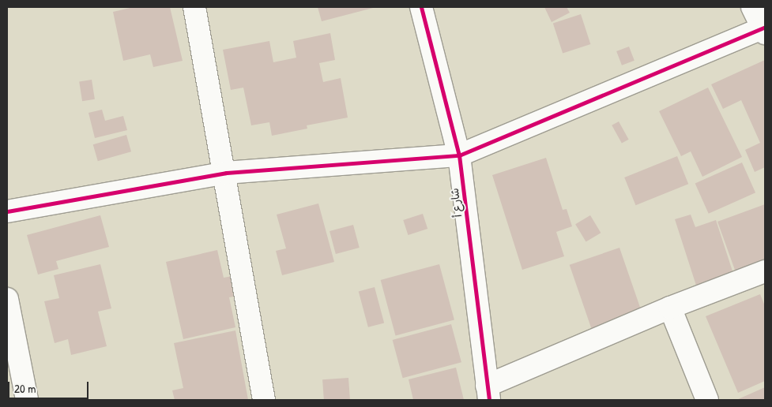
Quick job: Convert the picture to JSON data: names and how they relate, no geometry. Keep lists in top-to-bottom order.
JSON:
{
  "streets": {
    "street": ["شارع أ"]
  },
  "scale_bar": "20 m"
}
